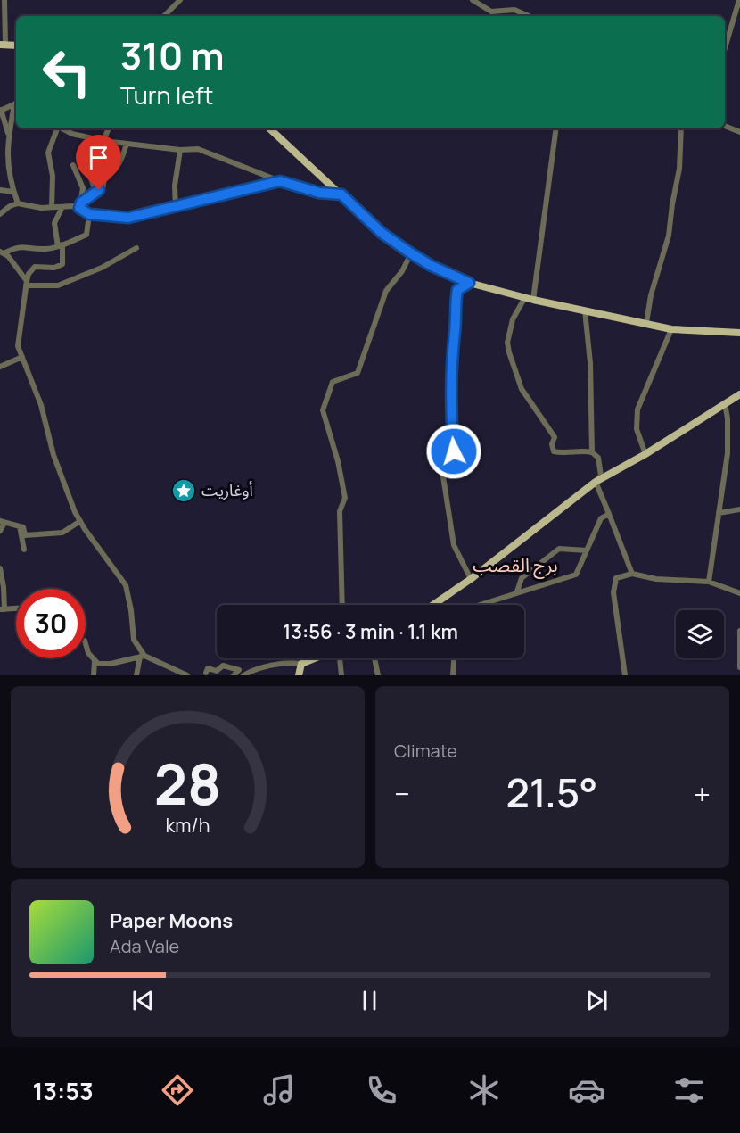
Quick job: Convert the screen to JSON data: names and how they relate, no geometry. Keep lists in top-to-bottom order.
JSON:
{
  "districts": ["برج القصب"],
  "places": {
    "place": ["أوغاريت"]
  },
  "page": {
    "turn": ["310 m", "Turn left"],
    "limit": "30",
    "trip": "13:56 · 3 min · 1.1 km",
    "tile": "Climate",
    "heat": ["−", "21.5°", "+"],
    "song": ["Paper Moons", "Ada Vale"],
    "tabs": "13:53",
    "gauge": ["28", "km/h"]
  }
}
